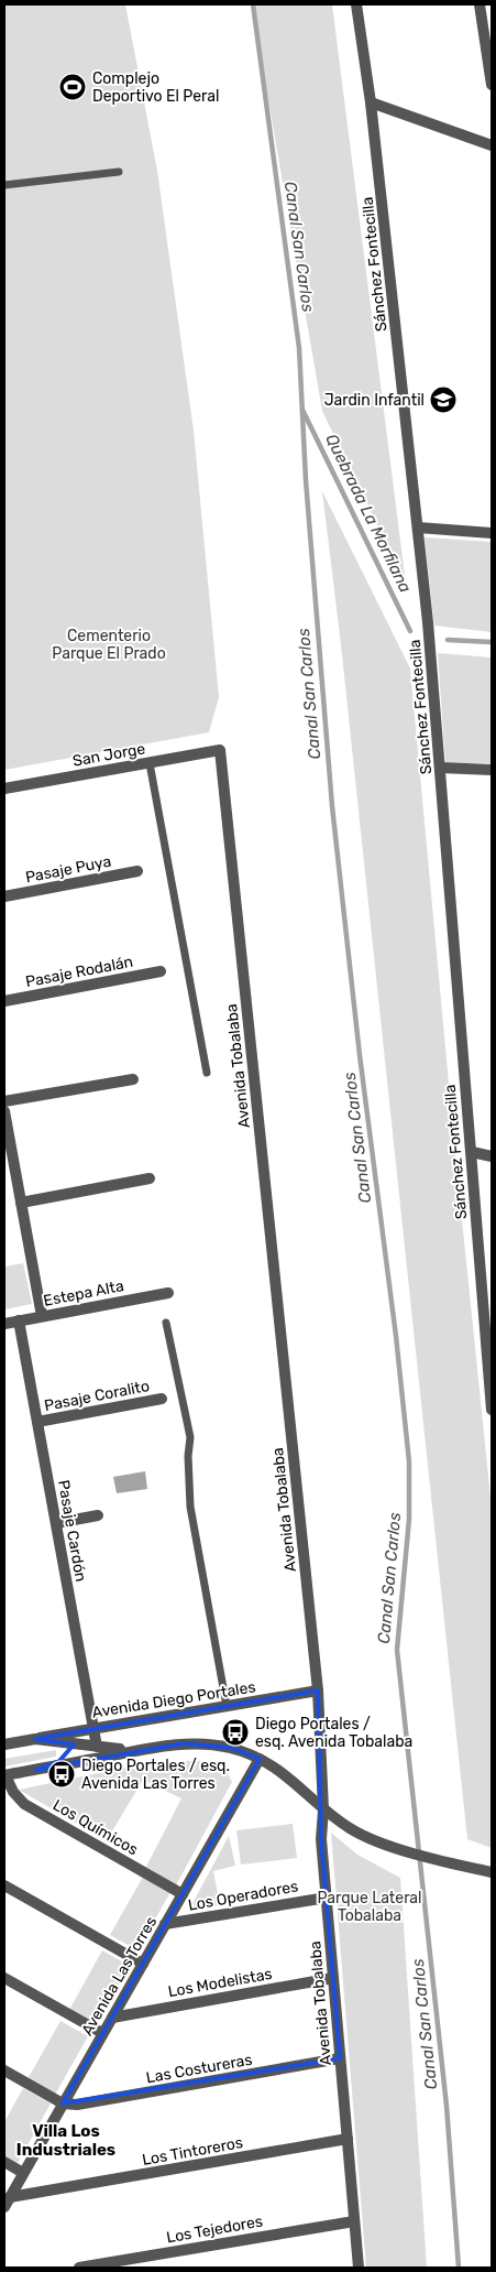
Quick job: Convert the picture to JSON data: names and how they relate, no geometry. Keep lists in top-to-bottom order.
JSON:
{
  "streets": {
    "street": [
      "Sánchez Fontecilla",
      "San Jorge",
      "Pasaje Puya",
      "Pasaje Rodalán",
      "Avenida Tobalaba",
      "Estepa Alta",
      "Pasaje Coralito",
      "Pasaje Cardón",
      "Avenida Diego Portales",
      "Los Químicos",
      "Los Operadores",
      "Avenida Las Torres",
      "Los Modelistas",
      "Las Costureras",
      "Los Tintoreros",
      "Los Tejedores"
    ]
  },
  "crossings": [
    ["San Jorge", "Avenida Tobalaba"],
    ["Avenida Tobalaba", "Avenida Diego Portales"],
    ["Avenida Tobalaba", "Los Operadores"],
    ["Avenida Tobalaba", "Los Modelistas"],
    ["Avenida Tobalaba", "Las Costureras"],
    ["Avenida Tobalaba", "Los Tintoreros"],
    ["Avenida Tobalaba", "Los Tejedores"],
    ["Estepa Alta", "Pasaje Cardón"],
    ["Pasaje Coralito", "Pasaje Cardón"],
    ["Pasaje Cardón", "Avenida Diego Portales"],
    ["Avenida Diego Portales", "Los Químicos"],
    ["Avenida Diego Portales", "Avenida Las Torres"],
    ["Los Químicos", "Avenida Las Torres"],
    ["Los Operadores", "Avenida Las Torres"],
    ["Avenida Las Torres", "Los Modelistas"],
    ["Avenida Las Torres", "Las Costureras"],
    ["Avenida Las Torres", "Los Tintoreros"]
  ],
  "districts": ["Villa Los Industriales"],
  "water": ["Canal San Carlos", "Quebrada La Morfilana"],
  "parks": ["Cementerio Parque El Prado", "Parque Lateral Tobalaba"],
  "places": {
    "sports": ["Complejo Deportivo El Peral"],
    "school or university": ["Jardin Infantil"],
    "bus stop": ["Diego Portales / esq. Avenida Tobalaba", "Diego Portales / esq. Avenida Las Torres"]
  }
}
